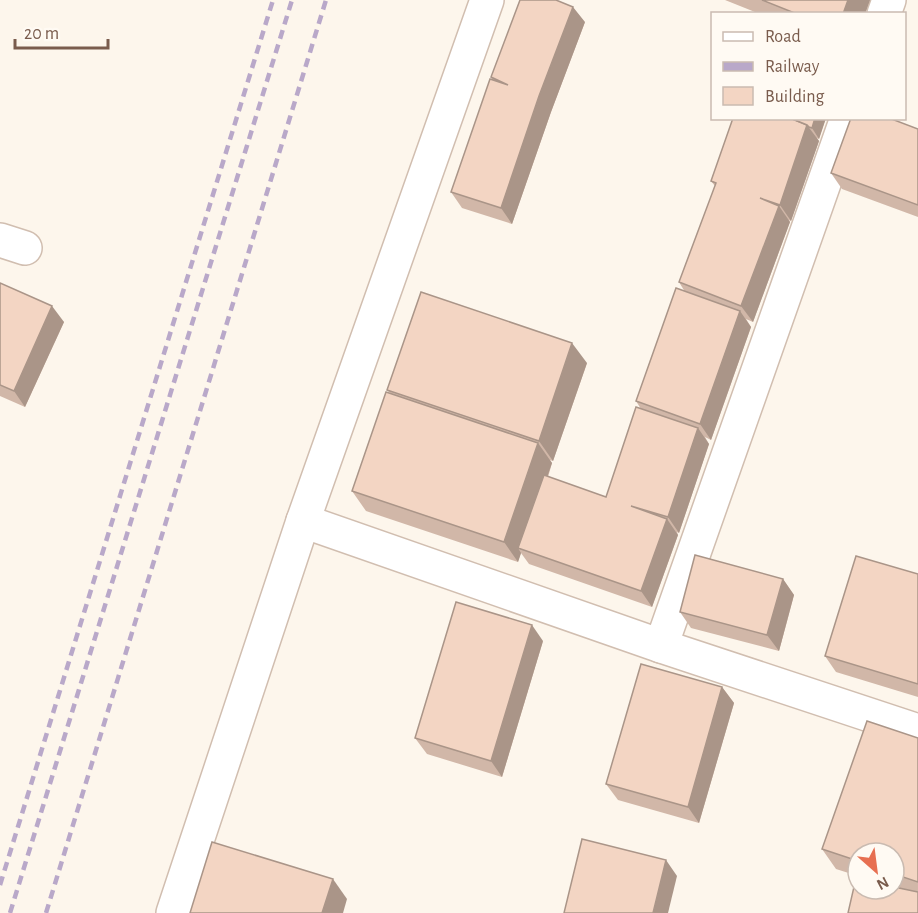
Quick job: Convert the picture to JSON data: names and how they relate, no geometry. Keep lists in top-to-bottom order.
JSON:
{
  "legend": ["Road", "Railway", "Building"],
  "scale_bar": "20 m",
  "north": "bottom right"
}
